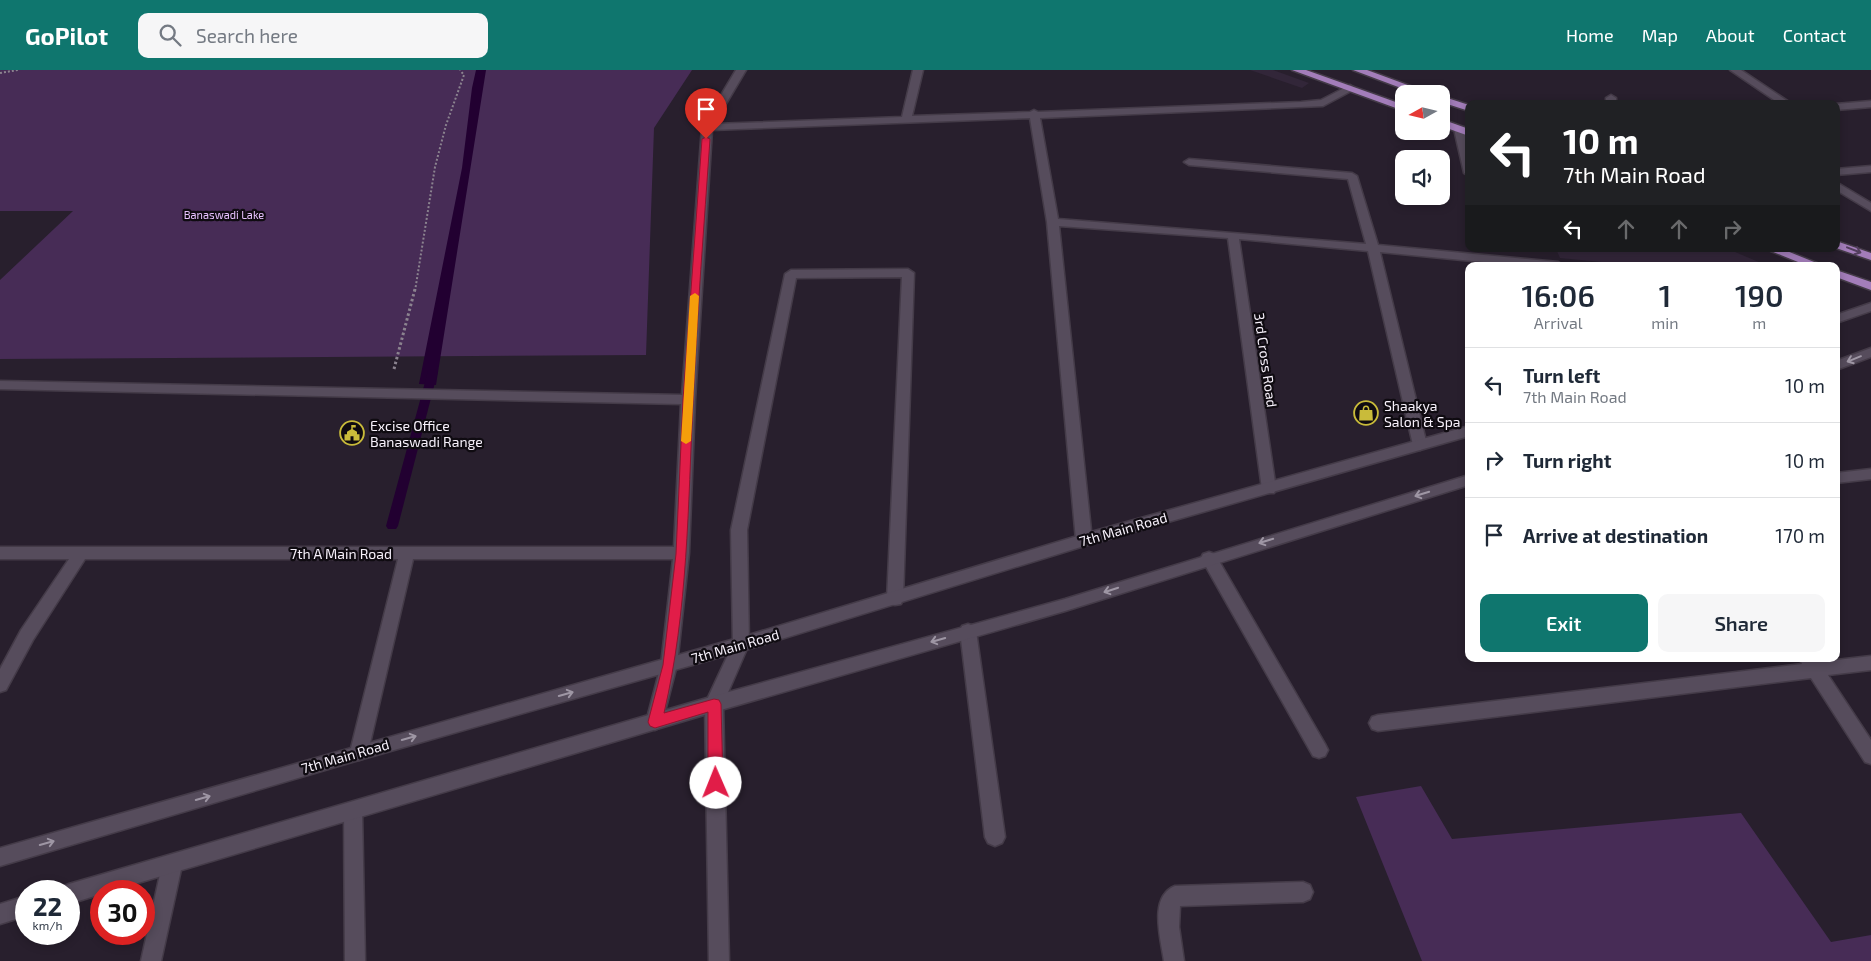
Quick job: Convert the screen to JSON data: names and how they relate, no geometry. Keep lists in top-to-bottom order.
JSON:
{
  "streets": {
    "street": ["3rd Cross Road", "7th Main Road", "7th A Main Road"]
  },
  "crossings": [
    ["3rd Cross Road", "7th Main Road"]
  ],
  "parks": ["Banaswadi Lake"],
  "places": {
    "shop": ["Shaakya Salon & Spa"],
    "public building": ["Excise Office Banaswadi Range"]
  },
  "north": "left",
  "page": {
    "header": "GoPilot",
    "search": "Search here",
    "nav": [
      "Home",
      "Map",
      "About",
      "Contact"
    ],
    "turn": ["10 m", "7th Main Road"],
    "eta": [
      "16:06",
      "Arrival",
      "1",
      "min",
      "190",
      "m"
    ],
    "list": [
      {
        "name": "Turn left",
        "note": "7th Main Road",
        "value": "10 m"
      },
      {
        "name": "Turn right",
        "value": "10 m"
      },
      {
        "name": "Arrive at destination",
        "value": "170 m"
      }
    ],
    "buttons": ["Exit", "Share"],
    "speed": "22 km/h",
    "limit": "30"
  }
}
